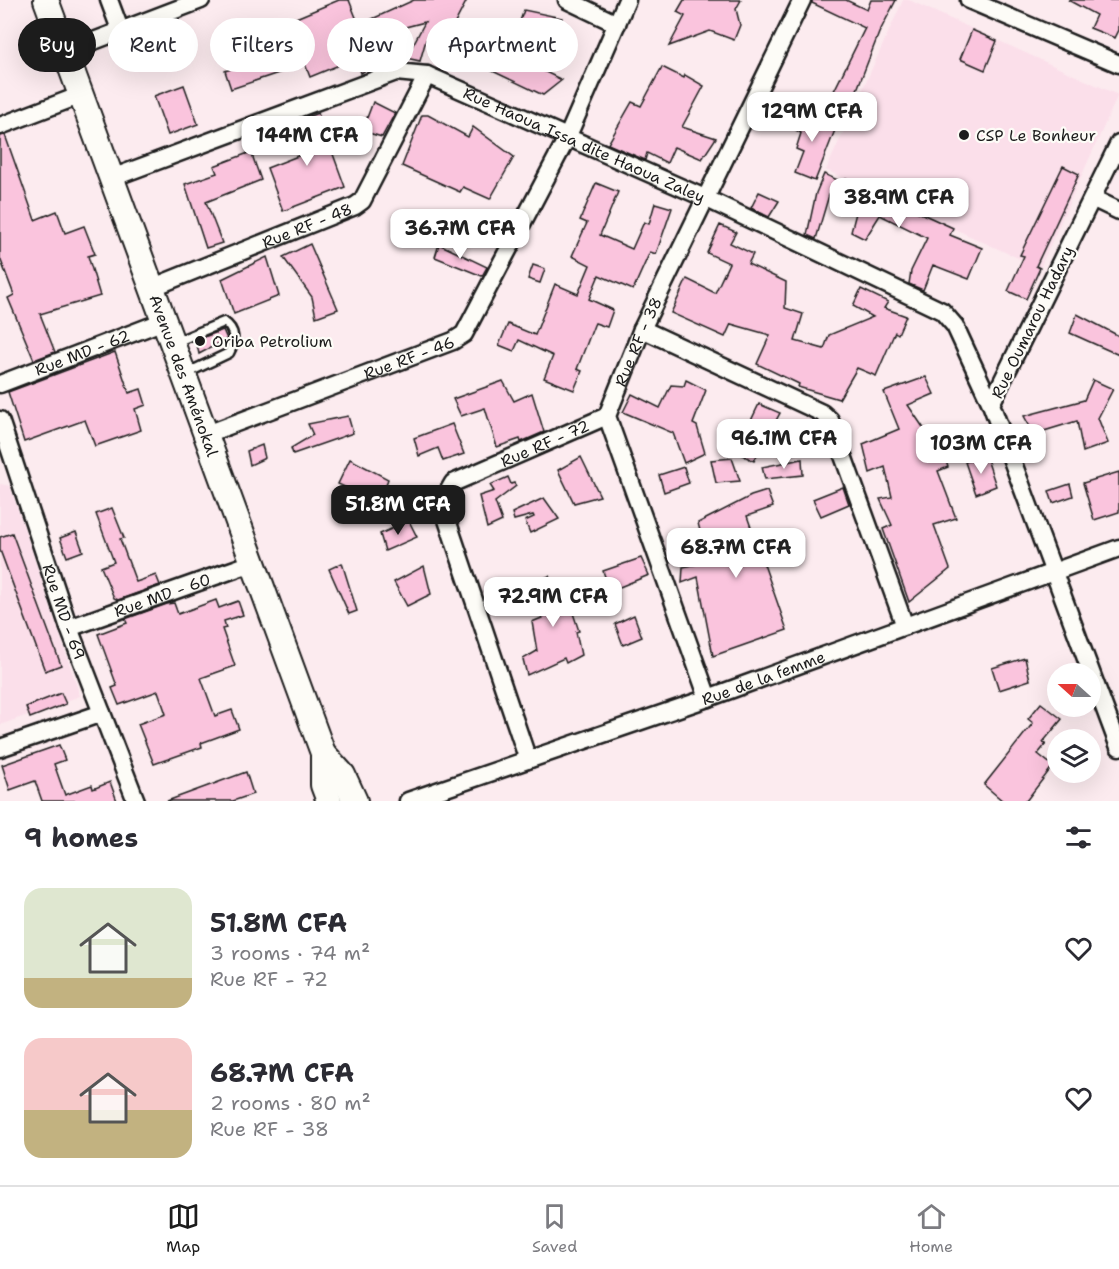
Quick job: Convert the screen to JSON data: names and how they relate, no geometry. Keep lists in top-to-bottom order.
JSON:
{
  "streets": {
    "main road": ["Avenue des Aménokal"],
    "street": [
      "Rue Haoua Issa dite Haoua Zaley",
      "Rue RF - 48",
      "Rue Oumarou Hadary",
      "Rue RF - 38",
      "Rue MD - 62",
      "Rue RF - 46",
      "Rue RF - 72",
      "Rue MD - 60",
      "Rue MD - 69",
      "Rue de la femme"
    ]
  },
  "crossings": [
    ["Rue Haoua Issa dite Haoua Zaley", "Rue RF - 48"],
    ["Rue Haoua Issa dite Haoua Zaley", "Rue Oumarou Hadary"],
    ["Rue Haoua Issa dite Haoua Zaley", "Rue RF - 38"],
    ["Rue Haoua Issa dite Haoua Zaley", "Rue RF - 46"],
    ["Rue RF - 48", "Avenue des Aménokal"],
    ["Rue Oumarou Hadary", "Rue de la femme"],
    ["Rue RF - 38", "Rue RF - 72"],
    ["Rue MD - 62", "Avenue des Aménokal"],
    ["Rue RF - 46", "Avenue des Aménokal"],
    ["Avenue des Aménokal", "Rue MD - 60"],
    ["Rue RF - 72", "Rue de la femme"],
    ["Rue MD - 60", "Rue MD - 69"]
  ],
  "places": ["CSP Le Bonheur", "Oriba Petrolium"],
  "north": "left",
  "page": {
    "chip": [
      "Buy",
      "Rent",
      "Filters",
      "New",
      "Apartment"
    ],
    "price": [
      "129M CFA",
      "144M CFA",
      "38.9M CFA",
      "36.7M CFA",
      "96.1M CFA",
      "103M CFA",
      "51.8M CFA",
      "68.7M CFA",
      "72.9M CFA"
    ],
    "heading": "9 homes",
    "list": [
      {
        "name": "51.8M CFA",
        "note": "3 rooms · 74 m² · Rue RF - 72"
      },
      {
        "name": "68.7M CFA",
        "note": "2 rooms · 80 m² · Rue RF - 38"
      }
    ],
    "tabs": ["Map", "Saved", "Home"]
  }
}
